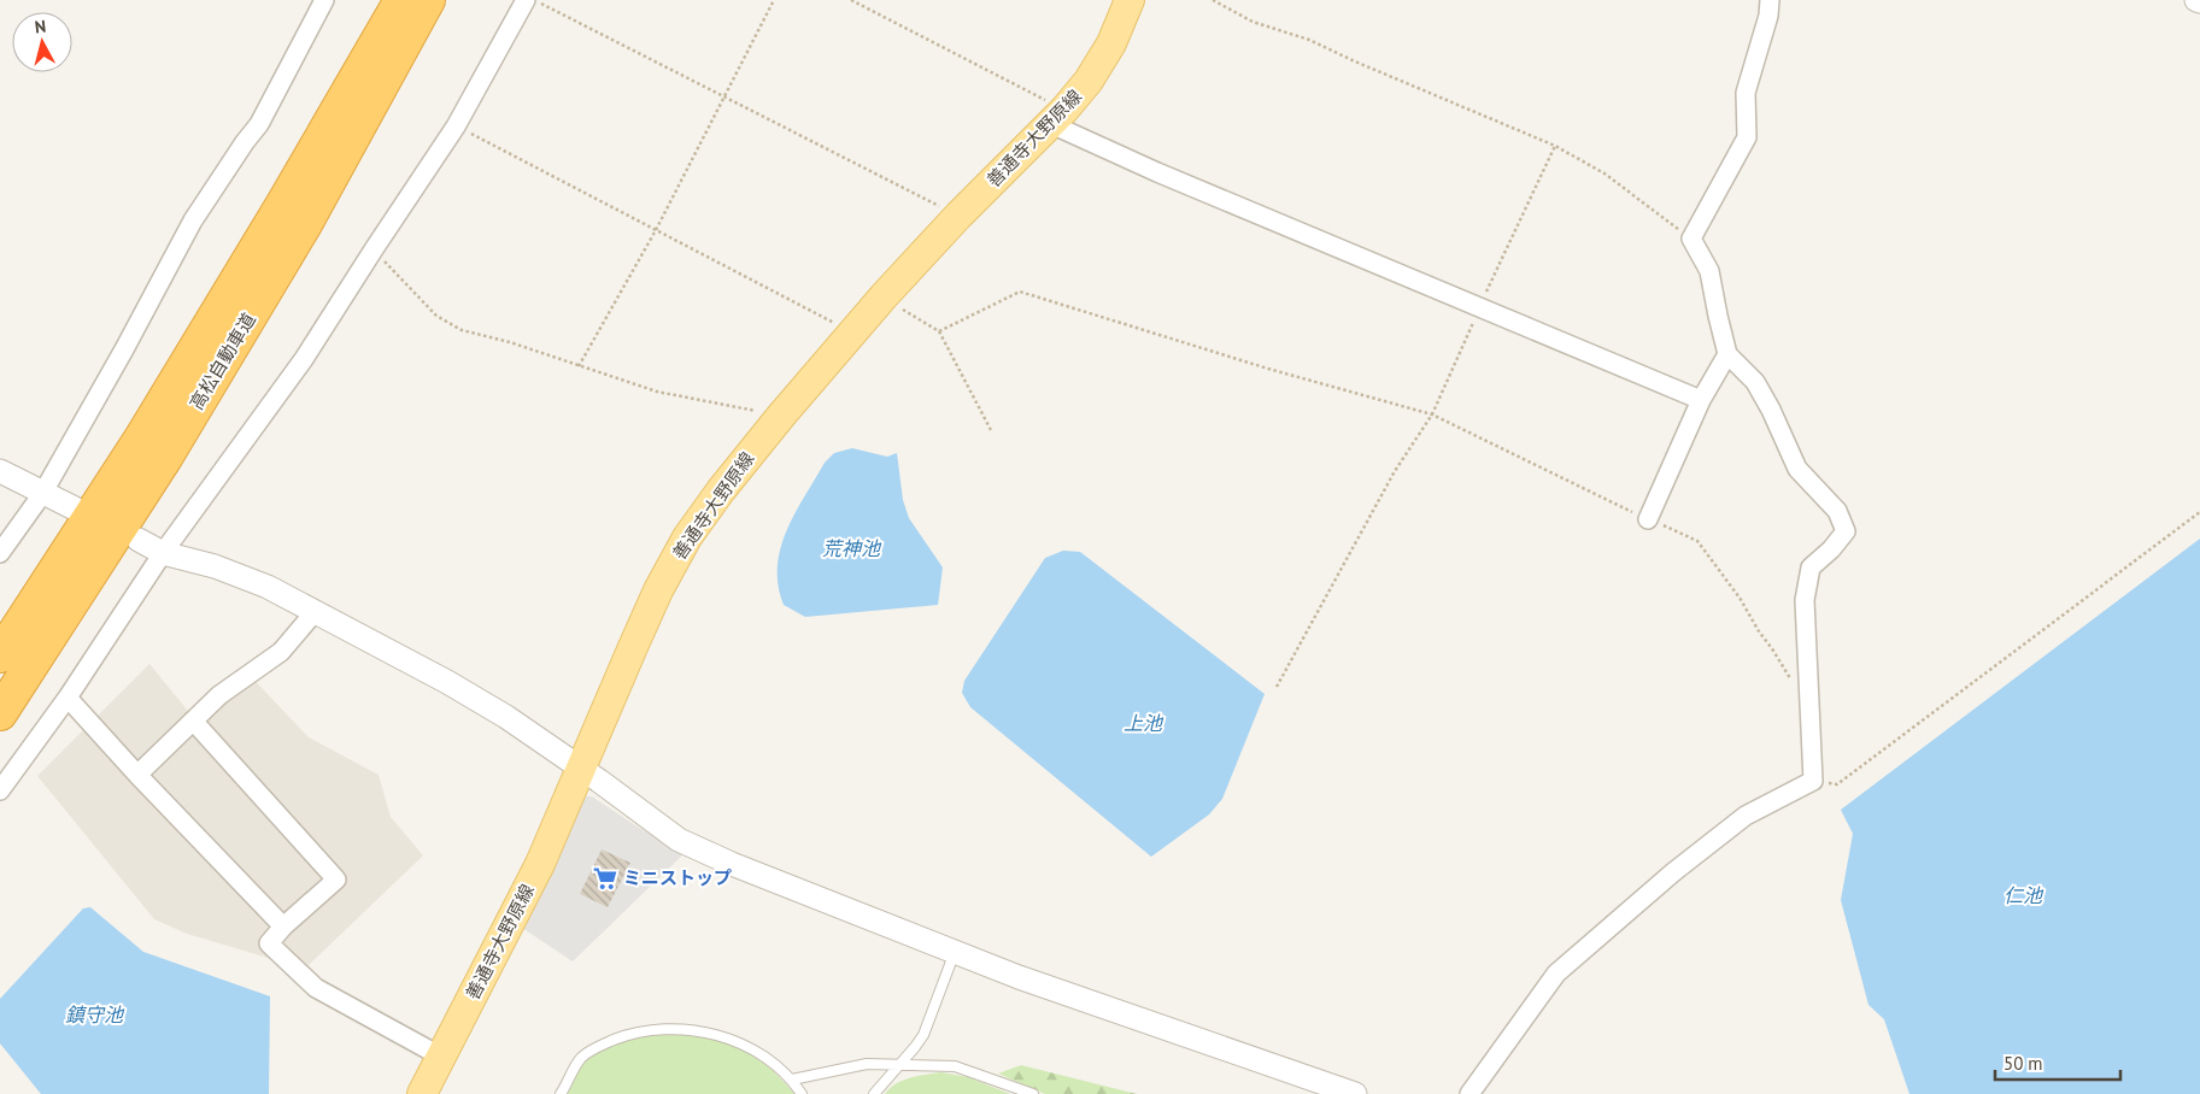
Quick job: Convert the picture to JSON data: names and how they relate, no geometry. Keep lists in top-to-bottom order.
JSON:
{
  "streets": {
    "highway": ["高松自動車道"],
    "main road": ["善通寺大野原線"]
  },
  "water": [
    "荒神池",
    "上池",
    "仁池",
    "鎮守池"
  ],
  "places": {
    "supermarket": ["ミニストップ"]
  },
  "scale_bar": "50 m",
  "north": "top"
}
